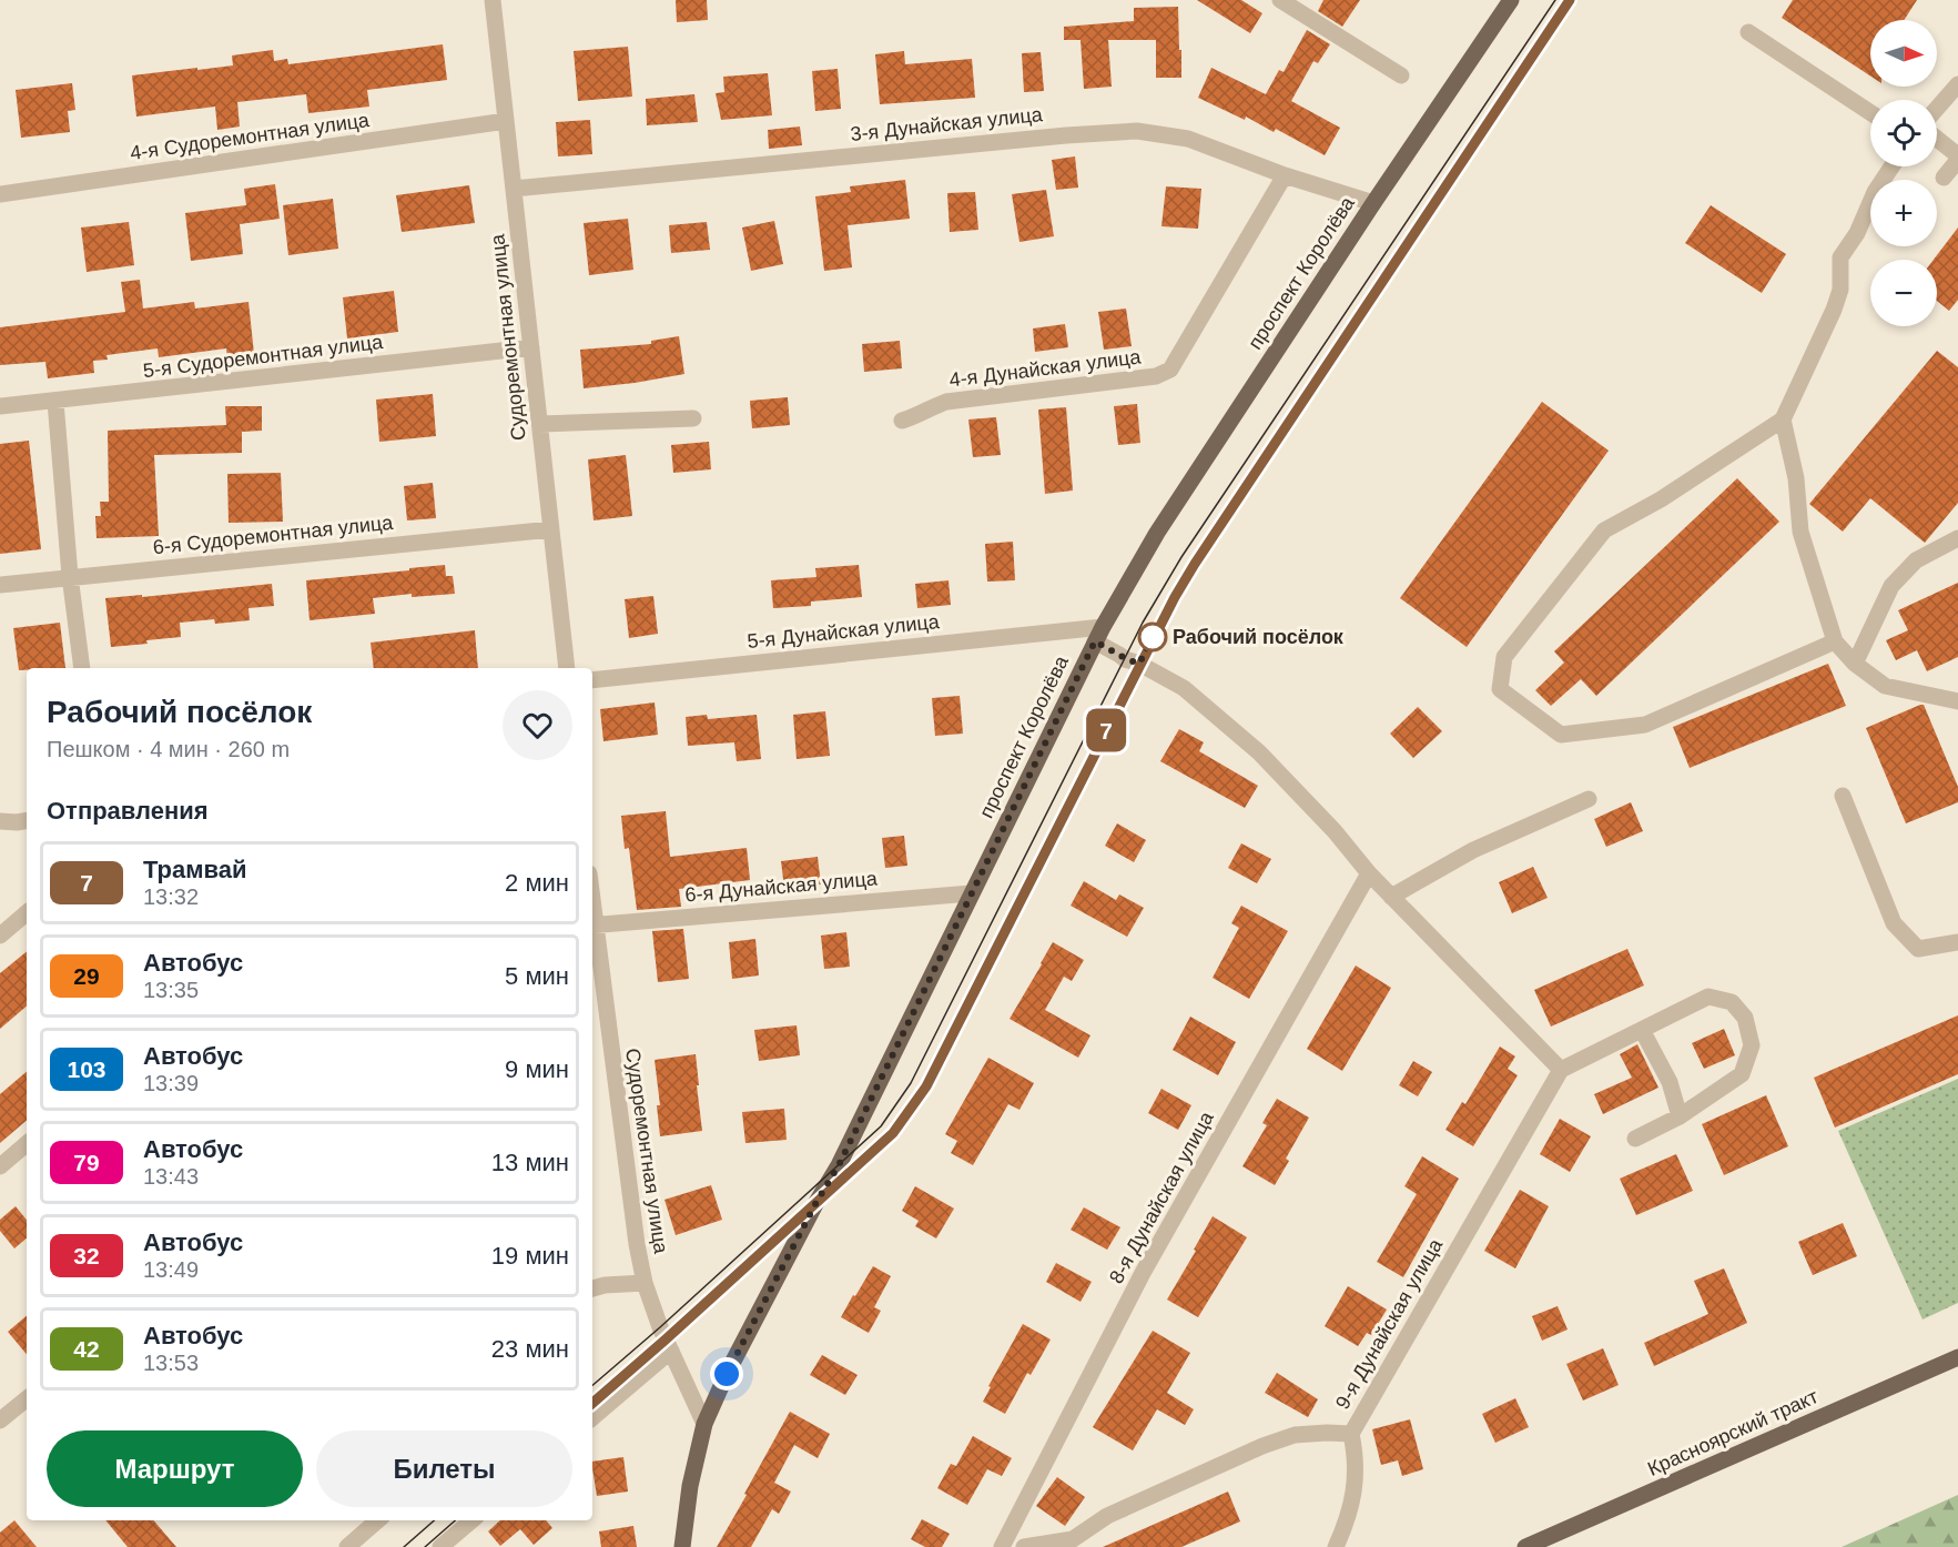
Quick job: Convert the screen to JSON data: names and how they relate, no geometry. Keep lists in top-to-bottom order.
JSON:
{
  "streets": {
    "main road": ["проспект Королёва", "Красноярский тракт"],
    "street": [
      "3-я Дунайская улица",
      "4-я Судоремонтная улица",
      "Судоремонтная улица",
      "5-я Судоремонтная улица",
      "4-я Дунайская улица",
      "6-я Судоремонтная улица",
      "5-я Дунайская улица",
      "6-я Дунайская улица",
      "8-я Дунайская улица",
      "9-я Дунайская улица"
    ]
  },
  "crossings": [
    ["3-я Дунайская улица", "проспект Королёва"],
    ["3-я Дунайская улица", "Судоремонтная улица"],
    ["3-я Дунайская улица", "4-я Дунайская улица"],
    ["4-я Судоремонтная улица", "Судоремонтная улица"],
    ["проспект Королёва", "Судоремонтная улица"],
    ["проспект Королёва", "5-я Дунайская улица"],
    ["проспект Королёва", "6-я Дунайская улица"],
    ["Судоремонтная улица", "5-я Судоремонтная улица"],
    ["Судоремонтная улица", "6-я Судоремонтная улица"],
    ["Судоремонтная улица", "6-я Дунайская улица"]
  ],
  "places": ["Рабочий посёлок"],
  "lines": ["tram line 7"],
  "north": "right",
  "page": {
    "on_map": "7",
    "map_buttons": ["+", "−"],
    "heading": [
      ["Рабочий посёлок", "Пешком · 4 мин · 260 m"],
      "Отправления"
    ],
    "list": [
      {
        "mark": "7",
        "name": "Трамвай",
        "note": "13:32",
        "value": "2 мин"
      },
      {
        "mark": "29",
        "name": "Автобус",
        "note": "13:35",
        "value": "5 мин"
      },
      {
        "mark": "103",
        "name": "Автобус",
        "note": "13:39",
        "value": "9 мин"
      },
      {
        "mark": "79",
        "name": "Автобус",
        "note": "13:43",
        "value": "13 мин"
      },
      {
        "mark": "32",
        "name": "Автобус",
        "note": "13:49",
        "value": "19 мин"
      },
      {
        "mark": "42",
        "name": "Автобус",
        "note": "13:53",
        "value": "23 мин"
      }
    ],
    "buttons": ["Маршрут", "Билеты"]
  }
}
